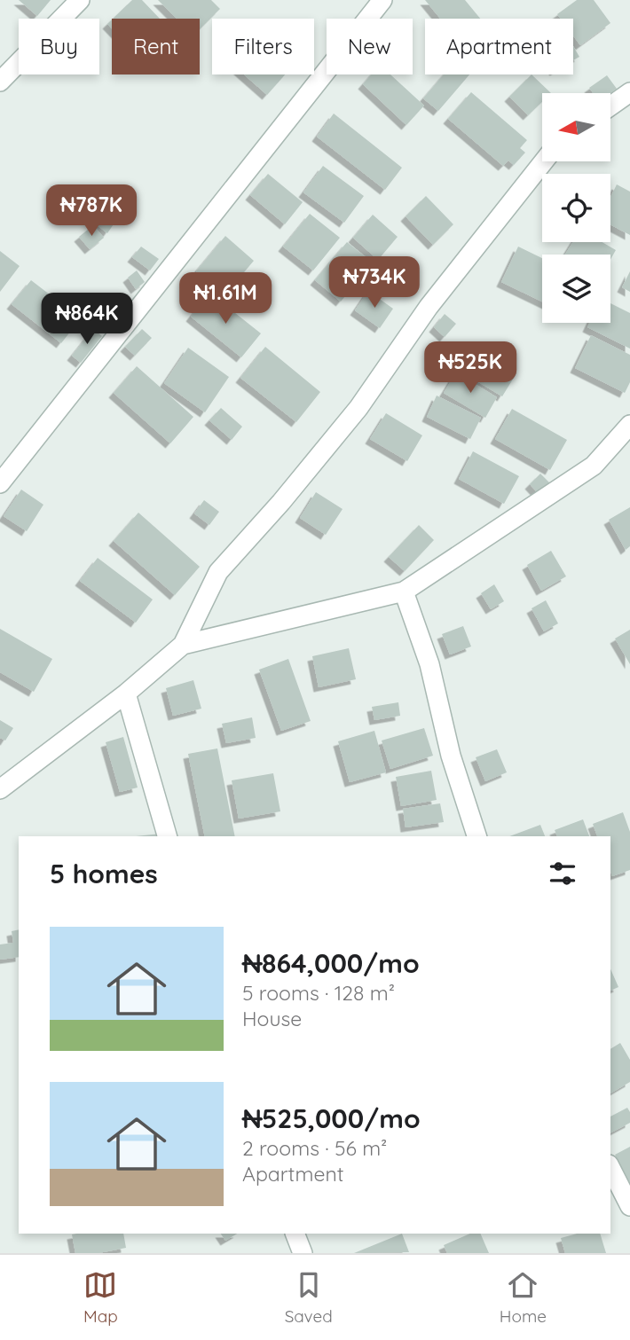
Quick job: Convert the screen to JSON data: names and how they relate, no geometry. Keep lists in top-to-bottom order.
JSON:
{
  "north": "left",
  "page": {
    "chip": [
      "Buy",
      "Rent",
      "Filters",
      "New",
      "Apartment"
    ],
    "price": [
      "₦787K",
      "₦734K",
      "₦1.61M",
      "₦864K",
      "₦525K"
    ],
    "heading": "5 homes",
    "list": [
      {
        "name": "₦864,000/mo",
        "note": "5 rooms · 128 m² · House"
      },
      {
        "name": "₦525,000/mo",
        "note": "2 rooms · 56 m² · Apartment"
      }
    ],
    "tabs": ["Map", "Saved", "Home"]
  }
}
